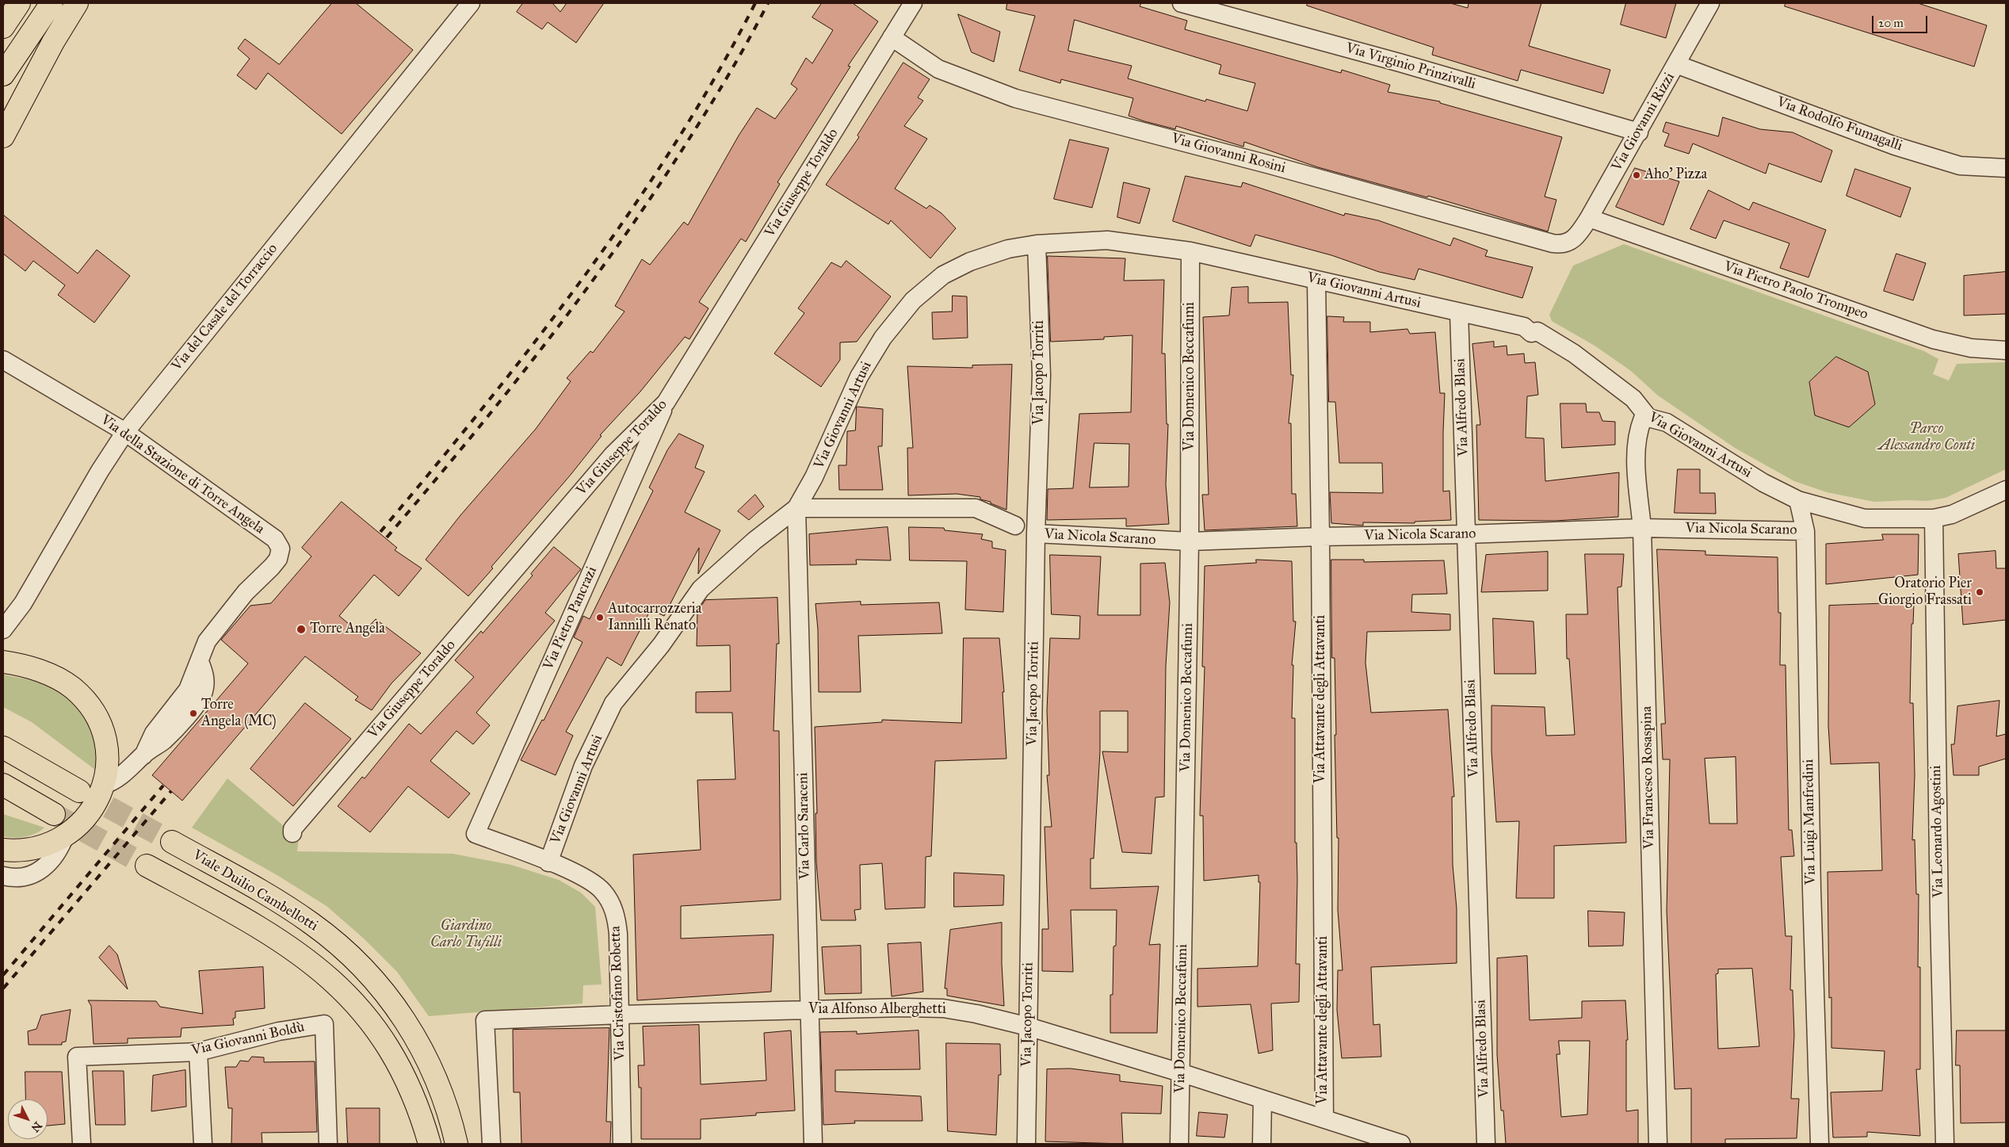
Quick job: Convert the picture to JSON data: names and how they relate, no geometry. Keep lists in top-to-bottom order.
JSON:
{
  "streets": {
    "main road": ["Viale Duilio Cambellotti"],
    "street": [
      "Via Virginio Prinzivalli",
      "Via Giovanni Rizzi",
      "Via Rodolfo Fumagalli",
      "Via Giovanni Rosini",
      "Via Giuseppe Toraldo",
      "Via Giovanni Artusi",
      "Via Pietro Paolo Trompeo",
      "Via del Casale del Torraccio",
      "Via Jacopo Torriti",
      "Via Domenico Beccafumi",
      "Via Alfredo Blasi",
      "Via della Stazione di Torre Angela",
      "Via Nicola Scarano",
      "Via Pietro Pancrazi",
      "Via Attavante degli Attavanti",
      "Via Francesco Rosaspina",
      "Via Luigi Manfredini",
      "Via Carlo Saraceni",
      "Via Leonardo Agostini",
      "Via Cristofano Robetta",
      "Via Alfonso Alberghetti",
      "Via Giovanni Boldù"
    ]
  },
  "crossings": [
    ["Via Virginio Prinzivalli", "Via Giovanni Rizzi"],
    ["Via Giovanni Rizzi", "Via Rodolfo Fumagalli"],
    ["Via Giovanni Rizzi", "Via Giovanni Rosini"],
    ["Via Giovanni Rizzi", "Via Pietro Paolo Trompeo"],
    ["Via Giovanni Rosini", "Via Giuseppe Toraldo"],
    ["Via Giuseppe Toraldo", "Via Pietro Pancrazi"],
    ["Via Giovanni Artusi", "Via Jacopo Torriti"],
    ["Via Giovanni Artusi", "Via Domenico Beccafumi"],
    ["Via Giovanni Artusi", "Via Alfredo Blasi"],
    ["Via Giovanni Artusi", "Via Attavante degli Attavanti"],
    ["Via Giovanni Artusi", "Via Francesco Rosaspina"],
    ["Via Giovanni Artusi", "Via Luigi Manfredini"],
    ["Via Giovanni Artusi", "Via Carlo Saraceni"],
    ["Via Giovanni Artusi", "Via Leonardo Agostini"],
    ["Via Giovanni Artusi", "Via Cristofano Robetta"],
    ["Via del Casale del Torraccio", "Via della Stazione di Torre Angela"],
    ["Via Jacopo Torriti", "Via Nicola Scarano"],
    ["Via Jacopo Torriti", "Via Alfonso Alberghetti"],
    ["Via Domenico Beccafumi", "Via Nicola Scarano"],
    ["Via Domenico Beccafumi", "Via Alfonso Alberghetti"],
    ["Via Alfredo Blasi", "Via Nicola Scarano"],
    ["Via Nicola Scarano", "Via Attavante degli Attavanti"],
    ["Via Nicola Scarano", "Via Francesco Rosaspina"],
    ["Via Nicola Scarano", "Via Luigi Manfredini"],
    ["Via Pietro Pancrazi", "Via Cristofano Robetta"],
    ["Via Attavante degli Attavanti", "Via Alfonso Alberghetti"],
    ["Via Carlo Saraceni", "Via Alfonso Alberghetti"],
    ["Via Cristofano Robetta", "Via Alfonso Alberghetti"]
  ],
  "parks": ["Parco Alessandro Conti", "Giardino Carlo Tufilli"],
  "places": [
    "Aho' Pizza",
    "Oratorio Pier Giorgio Frassati",
    "Autocarrozzeria Iannilli Renato",
    "Torre Angela",
    "Torre Angela (MC)"
  ],
  "scale_bar": "20 m",
  "north": "bottom right"
}
